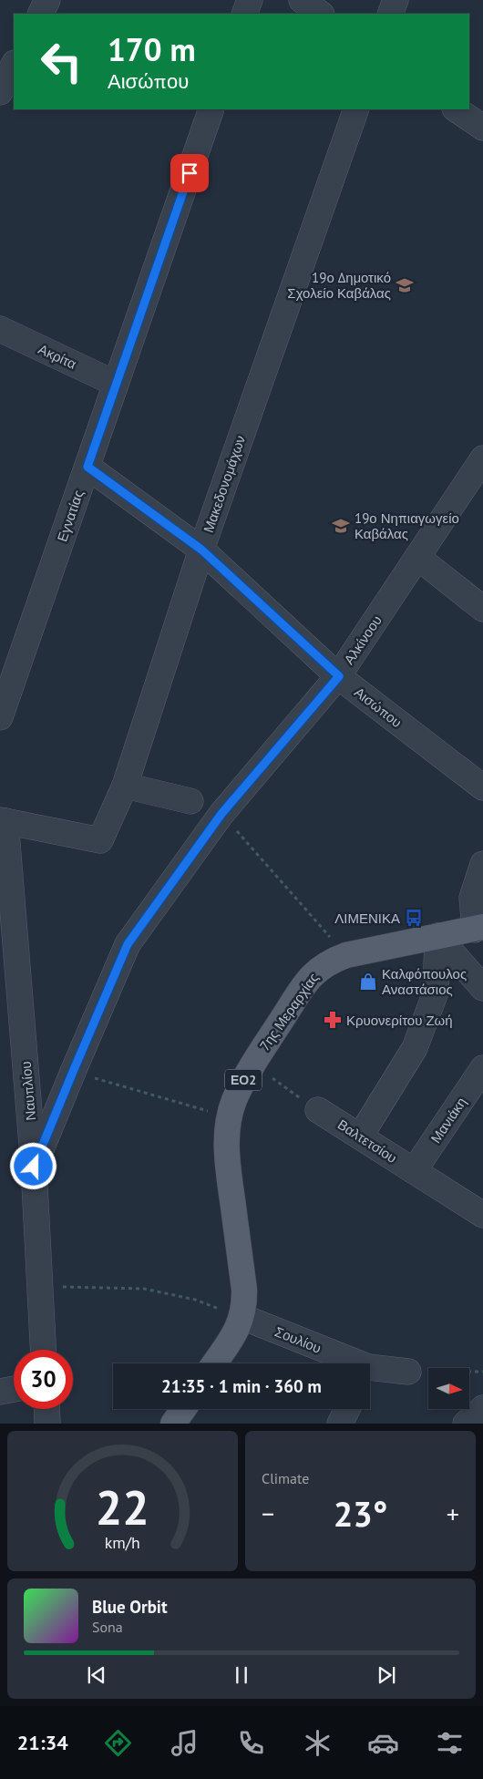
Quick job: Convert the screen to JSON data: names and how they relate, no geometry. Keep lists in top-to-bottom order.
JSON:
{
  "streets": {
    "main road": ["7ης Μεραρχίας", "ΕΟ2"],
    "street": [
      "Ακρίτα",
      "Μακεδονομάχων",
      "Εγνατίας",
      "Αλκίνοου",
      "Αισώπου",
      "Ναυπλίου",
      "Μανιάκη",
      "Βαλτετσίου",
      "Σουλίου"
    ]
  },
  "crossings": [
    ["Ακρίτα", "Εγνατίας"],
    ["Μακεδονομάχων", "Αισώπου"],
    ["Μακεδονομάχων", "Ναυπλίου"],
    ["Εγνατίας", "Αισώπου"],
    ["Αλκίνοου", "Αισώπου"],
    ["Αλκίνοου", "Ναυπλίου"],
    ["7ης Μεραρχίας", "Σουλίου"],
    ["Μανιάκη", "Βαλτετσίου"]
  ],
  "places": {
    "school or university": ["19ο Δημοτικό Σχολείο Καβάλας", "19ο Νηπιαγωγείο Καβάλας"],
    "bus stop": ["ΛΙΜΕΝΙΚΑ"],
    "shop": ["Καλφόπουλος Αναστάσιος"],
    "pharmacy": ["Κρυονερίτου Ζωή"]
  },
  "north": "right",
  "page": {
    "turn": ["170 m", "Αισώπου"],
    "limit": "30",
    "trip": "21:35 · 1 min · 360 m",
    "tile": "Climate",
    "heat": ["−", "23°", "+"],
    "song": ["Blue Orbit", "Sona"],
    "tabs": "21:34",
    "gauge": ["22", "km/h"]
  }
}
